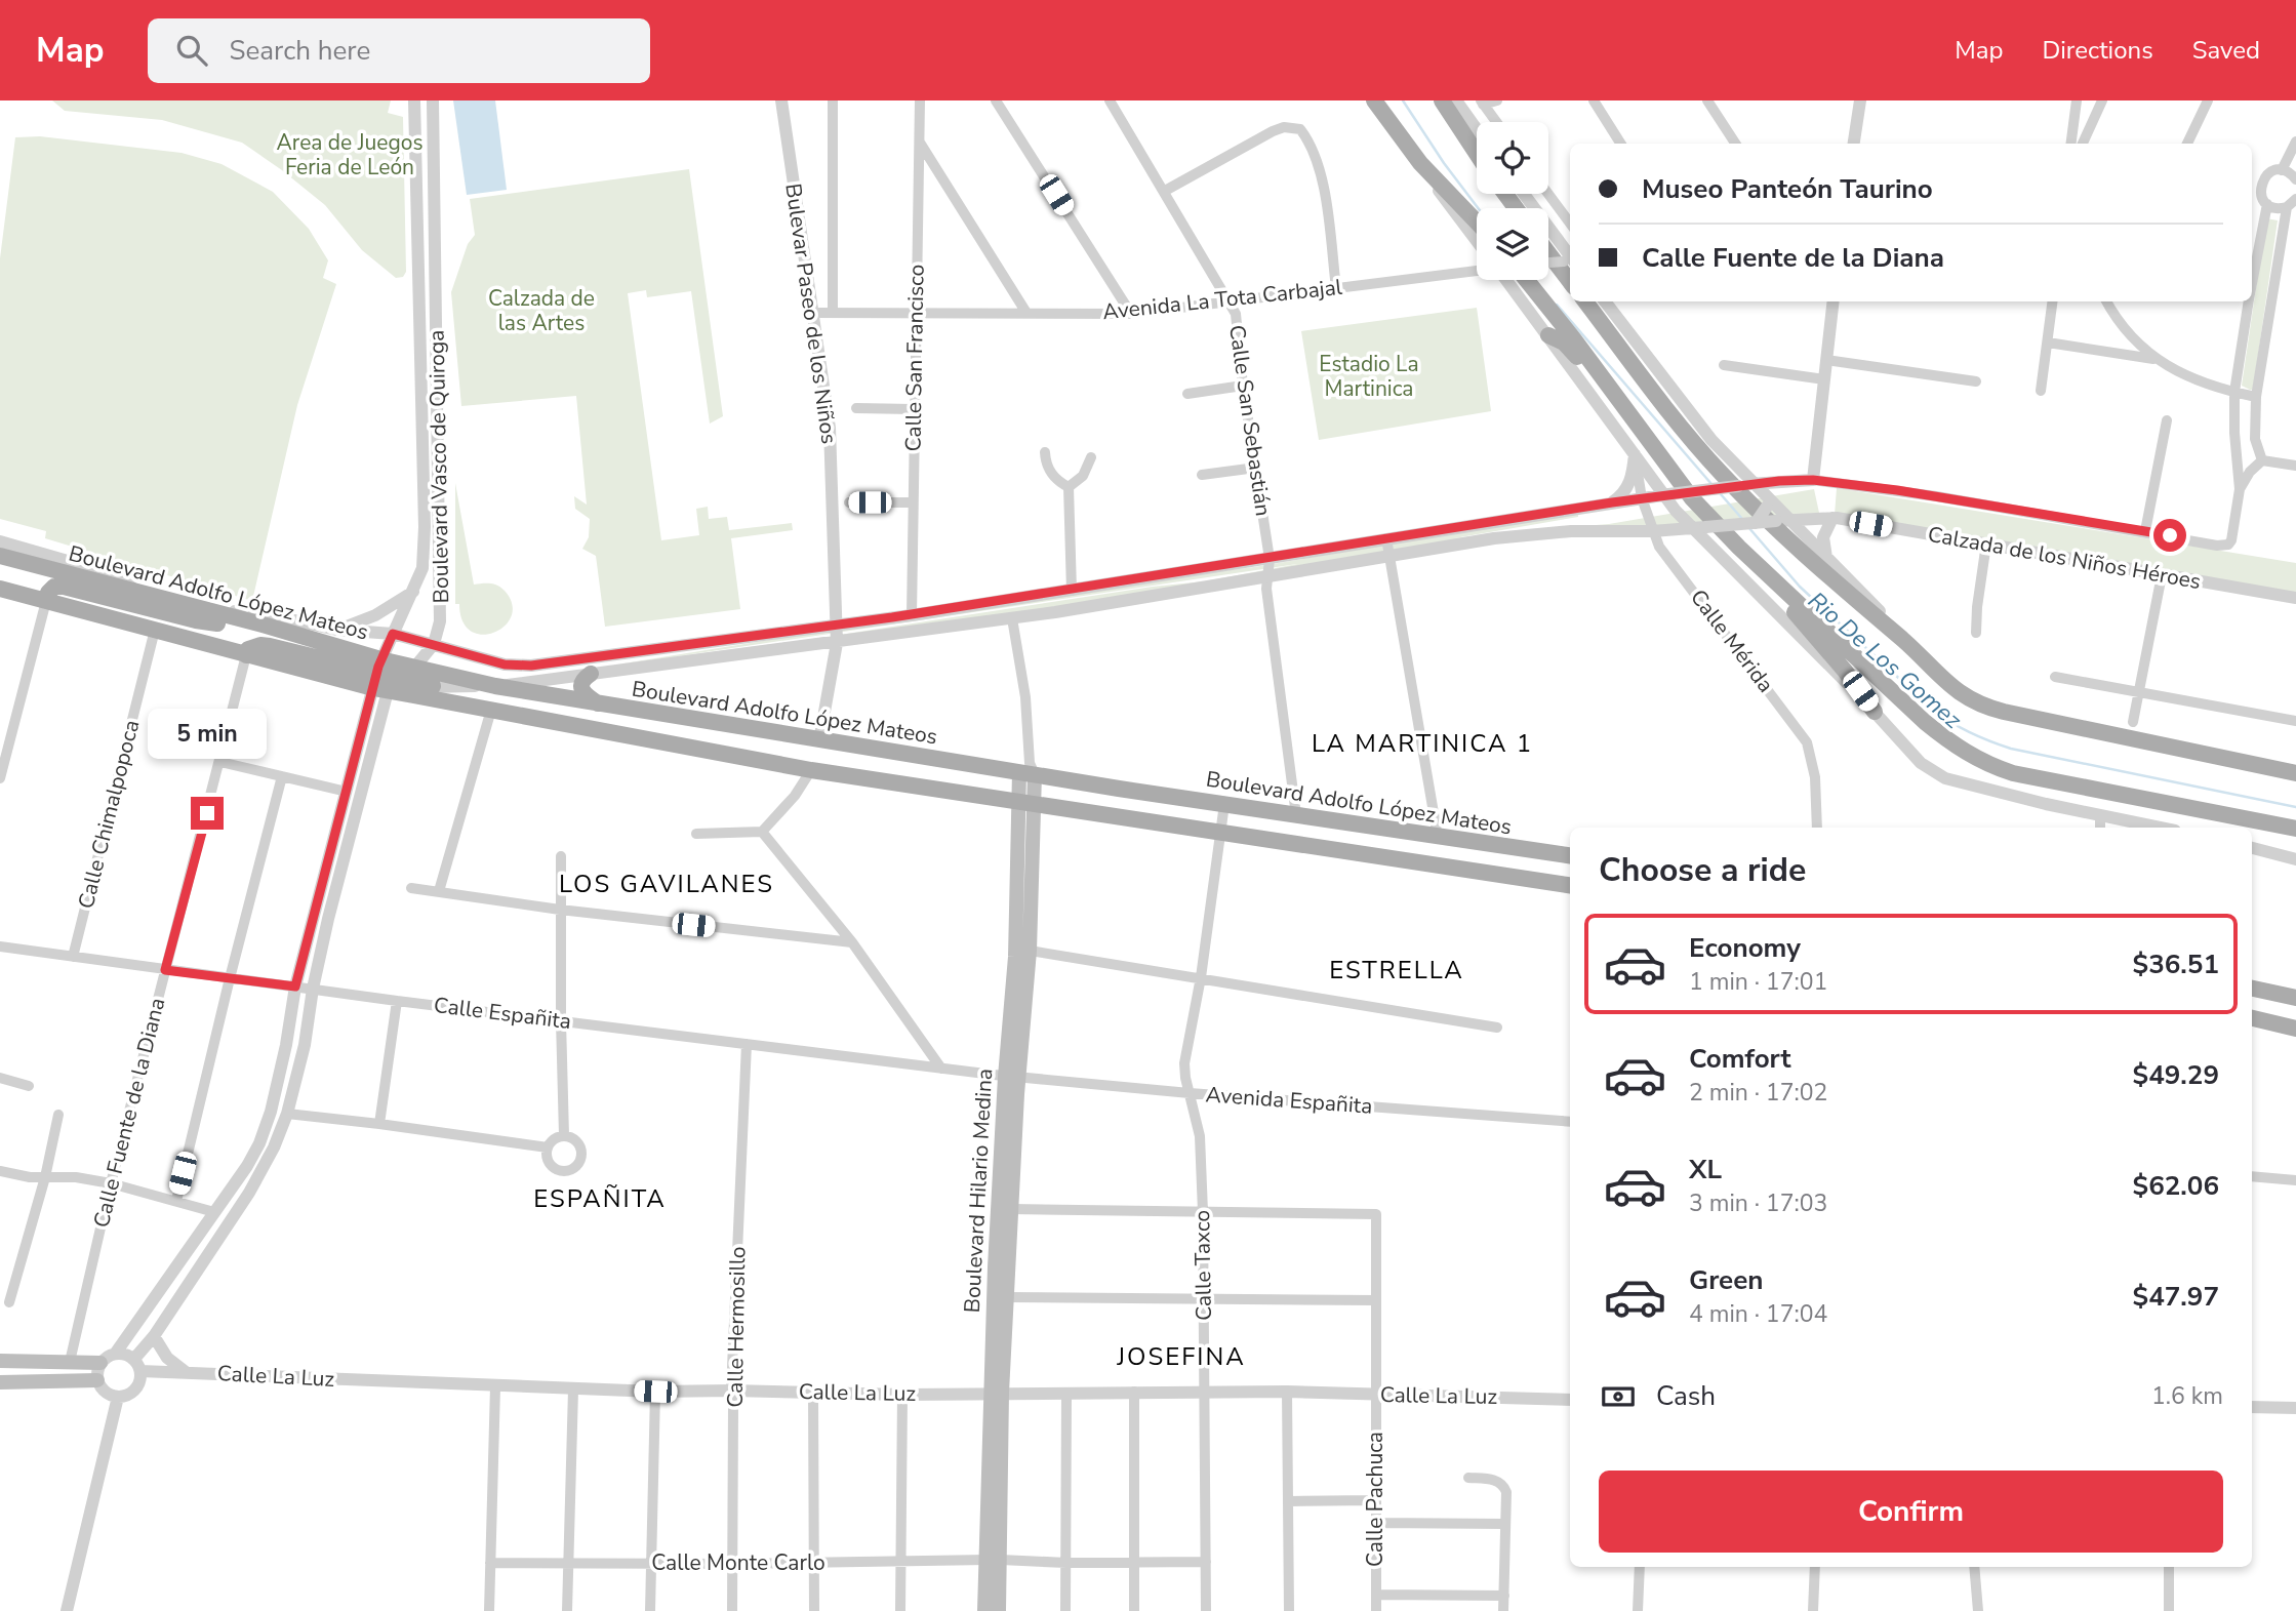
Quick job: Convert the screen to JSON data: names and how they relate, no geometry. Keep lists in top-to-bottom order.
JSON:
{
  "streets": {
    "main road": ["Boulevard Adolfo López Mateos", "Boulevard Hilario Medina"],
    "street": [
      "Avenida La Tota Carbajal",
      "Bulevar Paseo de los Niños",
      "Calle San Francisco",
      "Calle San Sebastián",
      "Boulevard Vasco de Quiroga",
      "Calzada de los Niños Héroes",
      "Calle Mérida",
      "Calle Chimalpopoca",
      "Calle Españita",
      "Avenida Españita",
      "Calle Fuente de la Diana",
      "Calle Taxco",
      "Calle Hermosillo",
      "Calle La Luz",
      "Calle Pachuca",
      "Calle Monte Carlo"
    ]
  },
  "crossings": [
    ["Avenida La Tota Carbajal", "Bulevar Paseo de los Niños"],
    ["Avenida La Tota Carbajal", "Calle San Francisco"],
    ["Avenida La Tota Carbajal", "Calle San Sebastián"],
    ["Bulevar Paseo de los Niños", "Calzada de los Niños Héroes"],
    ["Bulevar Paseo de los Niños", "Boulevard Adolfo López Mateos"],
    ["Calle San Sebastián", "Calzada de los Niños Héroes"],
    ["Calle San Sebastián", "Boulevard Adolfo López Mateos"],
    ["Boulevard Vasco de Quiroga", "Calzada de los Niños Héroes"],
    ["Boulevard Vasco de Quiroga", "Boulevard Adolfo López Mateos"],
    ["Boulevard Vasco de Quiroga", "Calle Españita"],
    ["Boulevard Vasco de Quiroga", "Calle La Luz"],
    ["Calzada de los Niños Héroes", "Boulevard Adolfo López Mateos"],
    ["Calzada de los Niños Héroes", "Calle Mérida"],
    ["Boulevard Adolfo López Mateos", "Calle Chimalpopoca"],
    ["Boulevard Adolfo López Mateos", "Calle Fuente de la Diana"],
    ["Boulevard Adolfo López Mateos", "Boulevard Hilario Medina"],
    ["Boulevard Adolfo López Mateos", "Calle Taxco"],
    ["Calle Chimalpopoca", "Calle Españita"],
    ["Calle Españita", "Avenida Españita"],
    ["Calle Españita", "Calle Fuente de la Diana"],
    ["Calle Españita", "Boulevard Hilario Medina"],
    ["Calle Españita", "Calle Hermosillo"],
    ["Avenida Españita", "Boulevard Hilario Medina"],
    ["Avenida Españita", "Calle Taxco"],
    ["Boulevard Hilario Medina", "Calle La Luz"],
    ["Boulevard Hilario Medina", "Calle Monte Carlo"],
    ["Calle Taxco", "Calle La Luz"],
    ["Calle Taxco", "Calle Pachuca"],
    ["Calle Taxco", "Calle Monte Carlo"],
    ["Calle Hermosillo", "Calle La Luz"],
    ["Calle Hermosillo", "Calle Monte Carlo"],
    ["Calle La Luz", "Calle Pachuca"]
  ],
  "districts": [
    "LA MARTINICA 1",
    "LOS GAVILANES",
    "ESTRELLA",
    "ESPAÑITA",
    "JOSEFINA"
  ],
  "water": ["Rio De Los Gomez"],
  "parks": ["Area de Juegos Feria de León", "Calzada de las Artes", "Estadio La Martinica"],
  "page": {
    "header": "Map",
    "search": "Search here",
    "nav": ["Map", "Directions", "Saved"],
    "banner": ["Museo Panteón Taurino", "Calle Fuente de la Diana"],
    "bubble": "5 min",
    "heading": "Choose a ride",
    "list": [
      {
        "name": "Economy",
        "note": "1 min · 17:01",
        "value": "$36.51"
      },
      {
        "name": "Comfort",
        "note": "2 min · 17:02",
        "value": "$49.29"
      },
      {
        "name": "XL",
        "note": "3 min · 17:03",
        "value": "$62.06"
      },
      {
        "name": "Green",
        "note": "4 min · 17:04",
        "value": "$47.97"
      }
    ],
    "pay": ["Cash", "1.6 km"],
    "buttons": "Confirm"
  }
}
